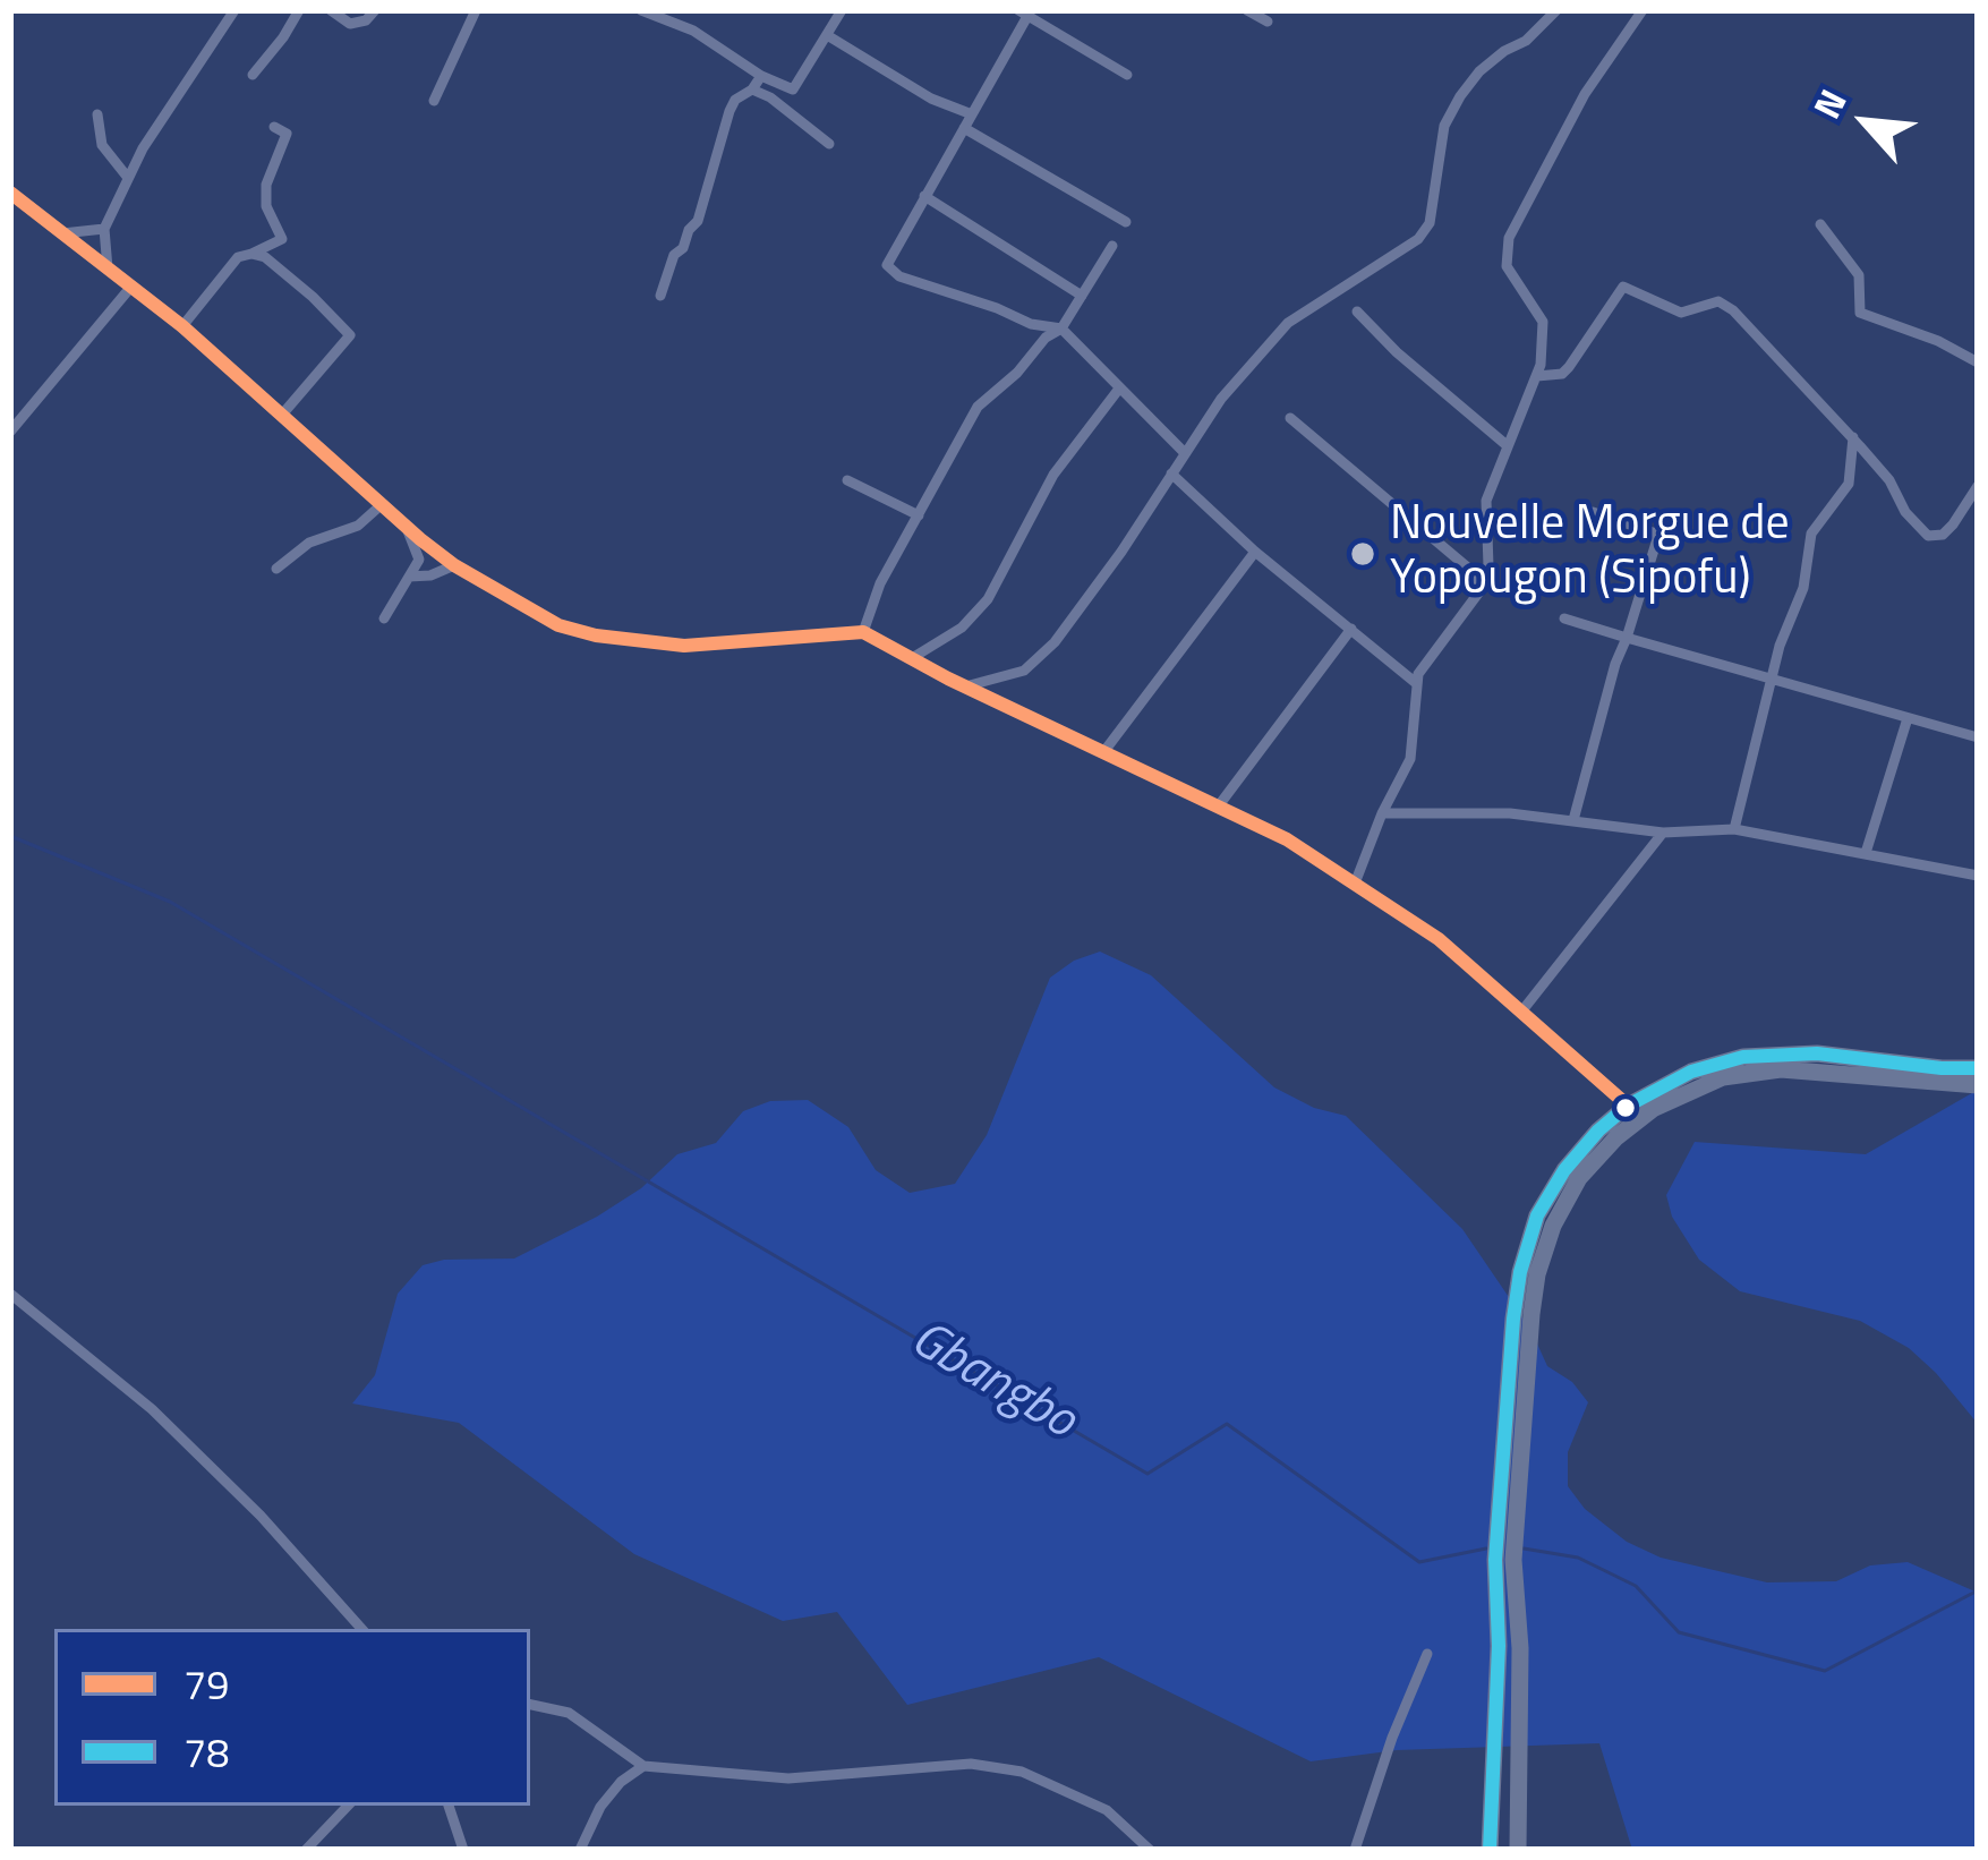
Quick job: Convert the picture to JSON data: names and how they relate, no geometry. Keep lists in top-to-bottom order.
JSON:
{
  "water": ["Gbangbo"],
  "places": ["Nouvelle Morgue de Yopougon (Sipofu)"],
  "lines": ["transit line 79", "transit line 78"],
  "legend": ["79", "78"],
  "north": "top left"
}
